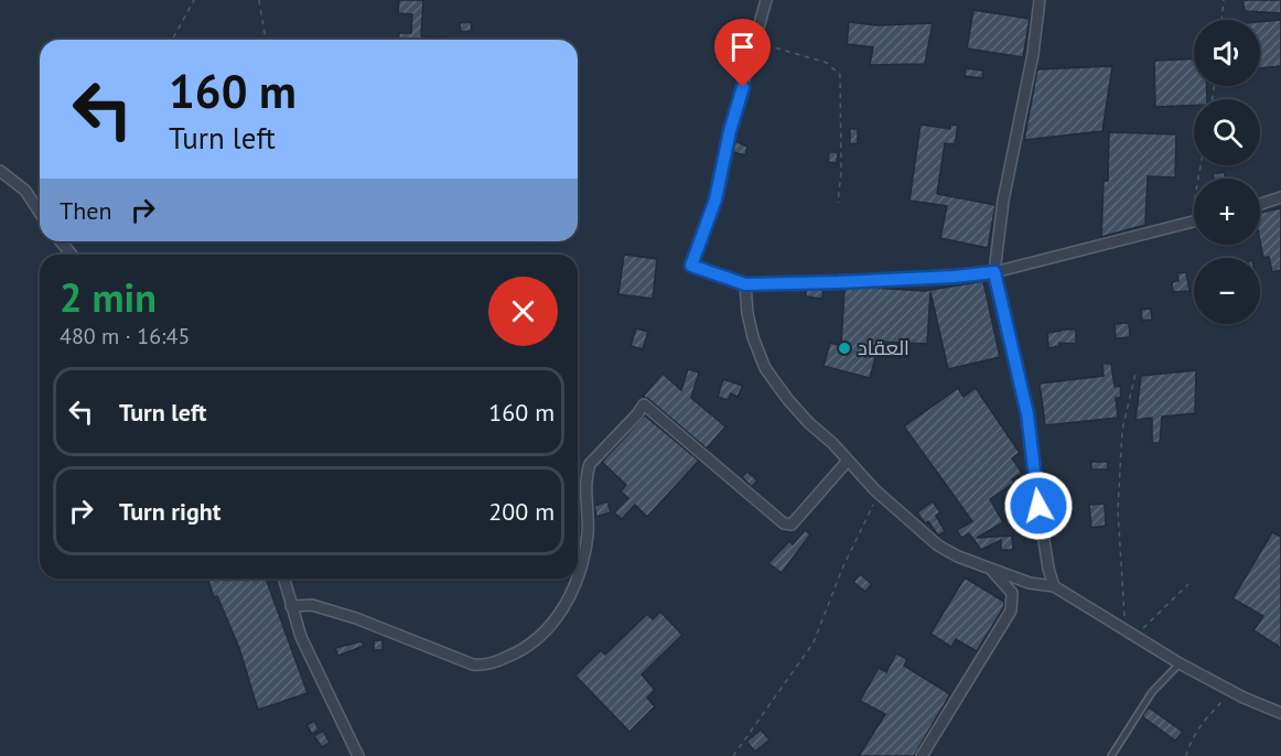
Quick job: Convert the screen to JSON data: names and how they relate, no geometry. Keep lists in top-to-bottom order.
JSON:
{
  "places": ["العقاد"],
  "page": {
    "map_buttons": ["+", "−"],
    "turn": ["160 m", "Turn left"],
    "then": "Then",
    "heading": ["2 min", "480 m · 16:45"],
    "list": [
      {
        "name": "Turn left",
        "value": "160 m"
      },
      {
        "name": "Turn right",
        "value": "200 m"
      }
    ]
  }
}
